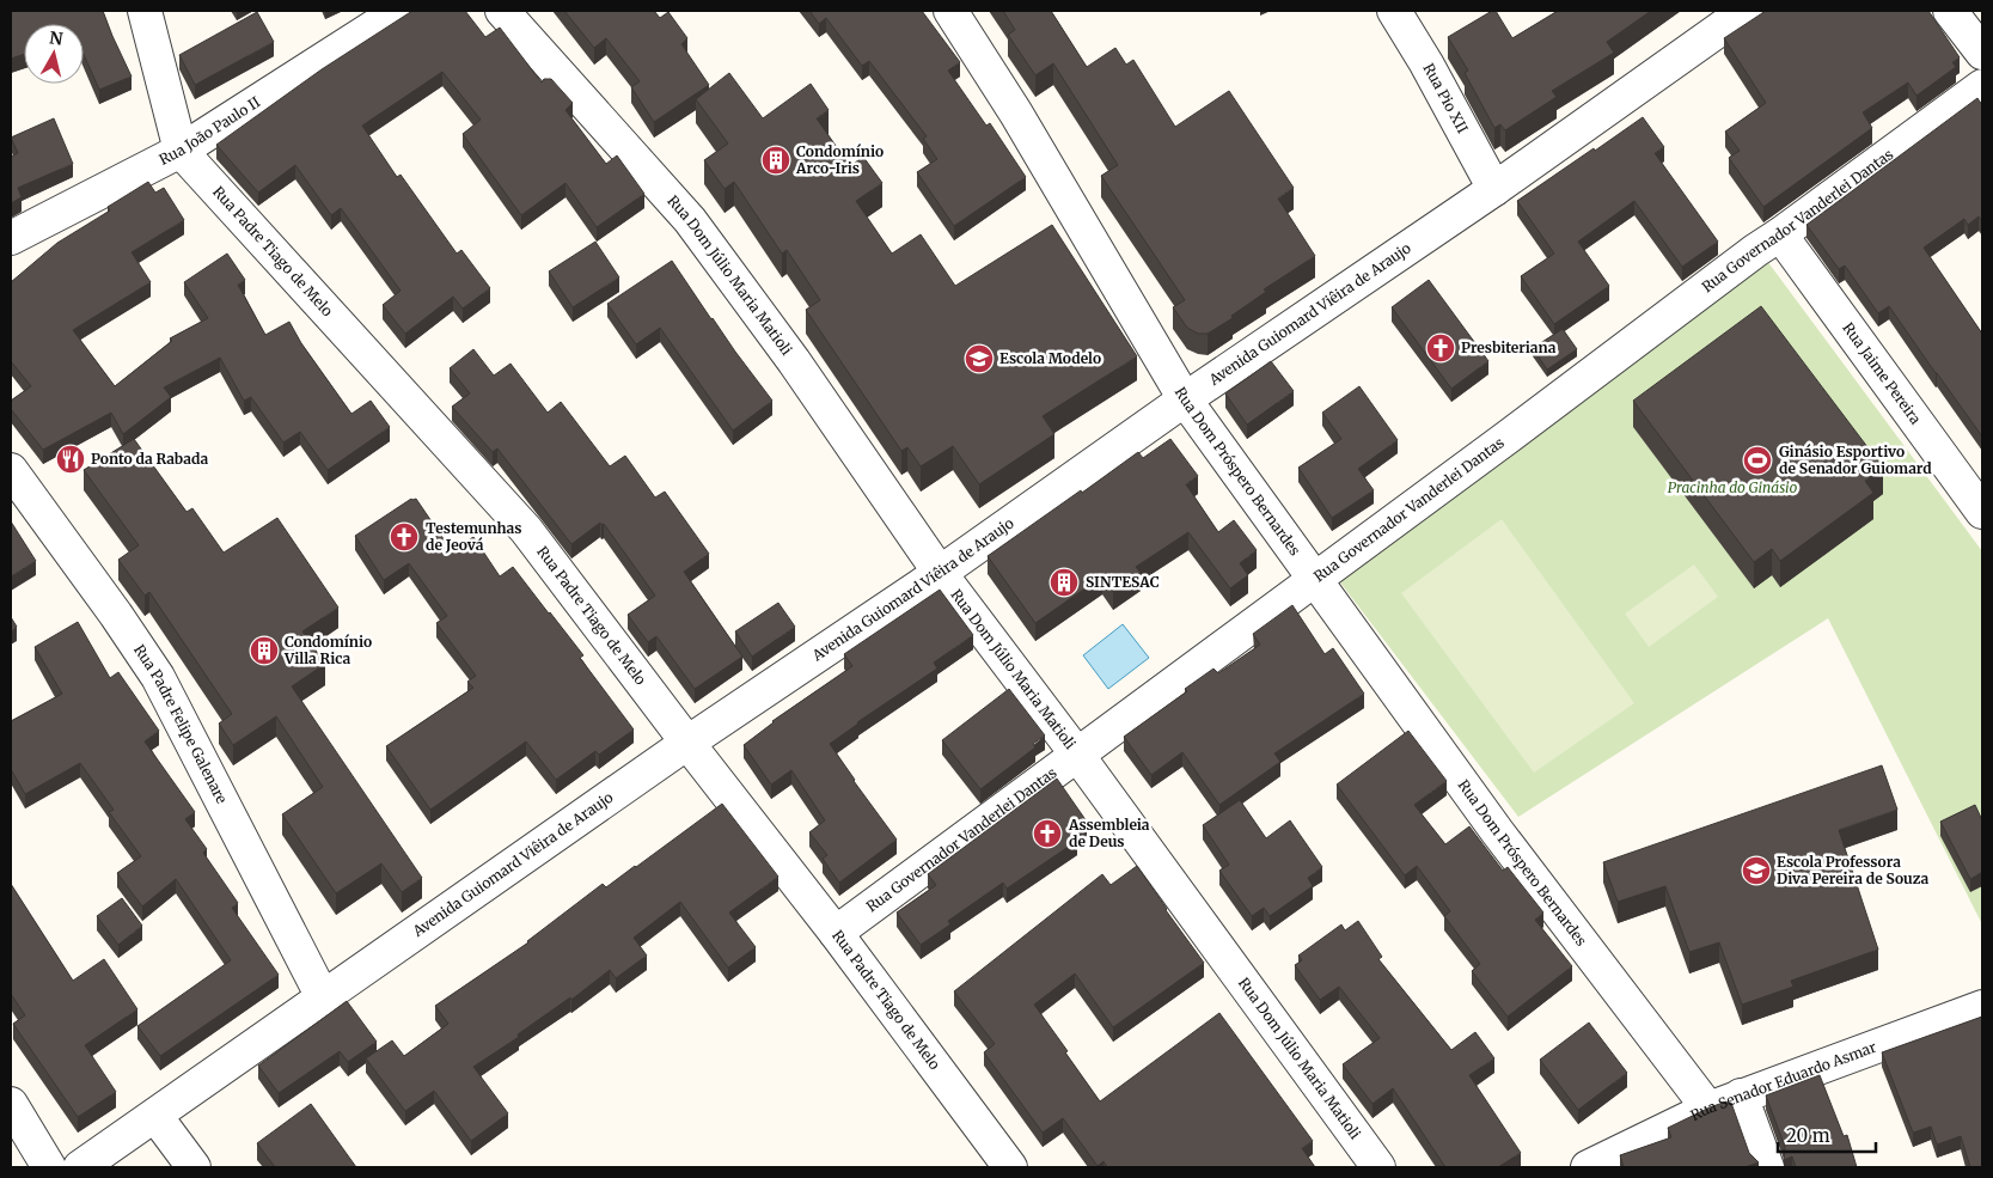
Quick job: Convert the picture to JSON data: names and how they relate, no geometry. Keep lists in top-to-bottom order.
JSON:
{
  "streets": {
    "street": [
      "Rua Pio XII",
      "Rua João Paulo II",
      "Rua Governador Vanderlei Dantas",
      "Rua Padre Tiago de Melo",
      "Rua Dom Júlio Maria Matioli",
      "Avenida Guiomard Viêira de Araujo",
      "Rua Jaime Pereira",
      "Rua Dom Próspero Bernardes",
      "Rua Padre Felipe Galenare",
      "Rua Senador Eduardo Asmar"
    ]
  },
  "crossings": [
    ["Rua Pio XII", "Avenida Guiomard Viêira de Araujo"],
    ["Rua João Paulo II", "Rua Padre Tiago de Melo"],
    ["Rua Governador Vanderlei Dantas", "Rua Padre Tiago de Melo"],
    ["Rua Governador Vanderlei Dantas", "Rua Dom Júlio Maria Matioli"],
    ["Rua Governador Vanderlei Dantas", "Rua Jaime Pereira"],
    ["Rua Governador Vanderlei Dantas", "Rua Dom Próspero Bernardes"],
    ["Rua Padre Tiago de Melo", "Avenida Guiomard Viêira de Araujo"],
    ["Rua Dom Júlio Maria Matioli", "Avenida Guiomard Viêira de Araujo"],
    ["Avenida Guiomard Viêira de Araujo", "Rua Dom Próspero Bernardes"],
    ["Avenida Guiomard Viêira de Araujo", "Rua Padre Felipe Galenare"],
    ["Rua Dom Próspero Bernardes", "Rua Senador Eduardo Asmar"]
  ],
  "parks": ["Pracinha do Ginásio"],
  "places": {
    "building": ["Condomínio Arco-Iris", "SINTESAC", "Condomínio Villa Rica"],
    "church": ["Presbiteriana", "Testemunhas de Jeová", "Assembleia de Deus"],
    "school or university": ["Escola Modelo", "Escola Professora Diva Pereira de Souza"],
    "restaurant": ["Ponto da Rabada"],
    "sports": ["Ginásio Esportivo de Senador Guiomard"]
  },
  "scale_bar": "20 m",
  "north": "top"
}
